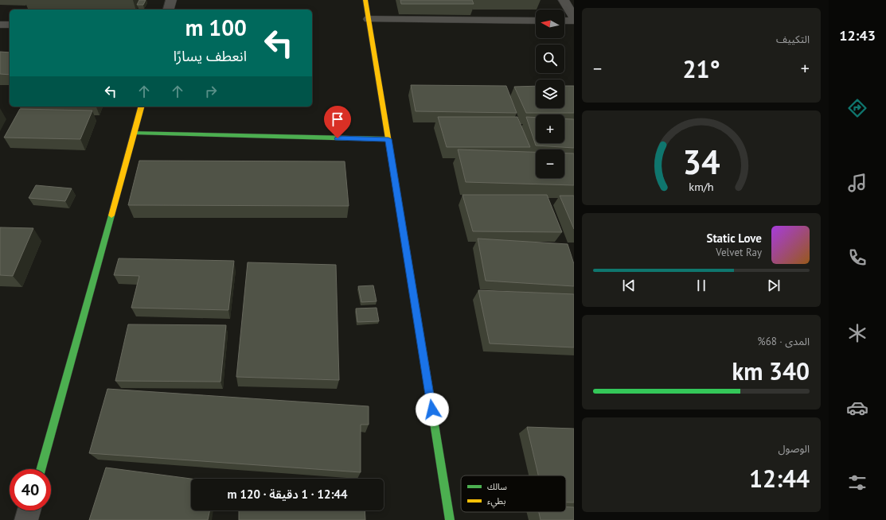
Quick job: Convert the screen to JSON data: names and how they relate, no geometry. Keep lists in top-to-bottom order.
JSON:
{
  "legend": ["سالك", "بطيء"],
  "north": "left",
  "page": {
    "tabs": "12:43",
    "tile": [
      "التكييف",
      ["المدى · 68%", "340 km"],
      ["الوصول", "12:44"]
    ],
    "map_buttons": ["+", "−"],
    "turn": ["100 m", "انعطف يسارًا"],
    "heat": ["−", "21°", "+"],
    "song": ["Static Love", "Velvet Ray"],
    "limit": "40",
    "trip": "12:44 · 1 دقيقة · 120 m",
    "gauge": ["34", "km/h"]
  }
}
